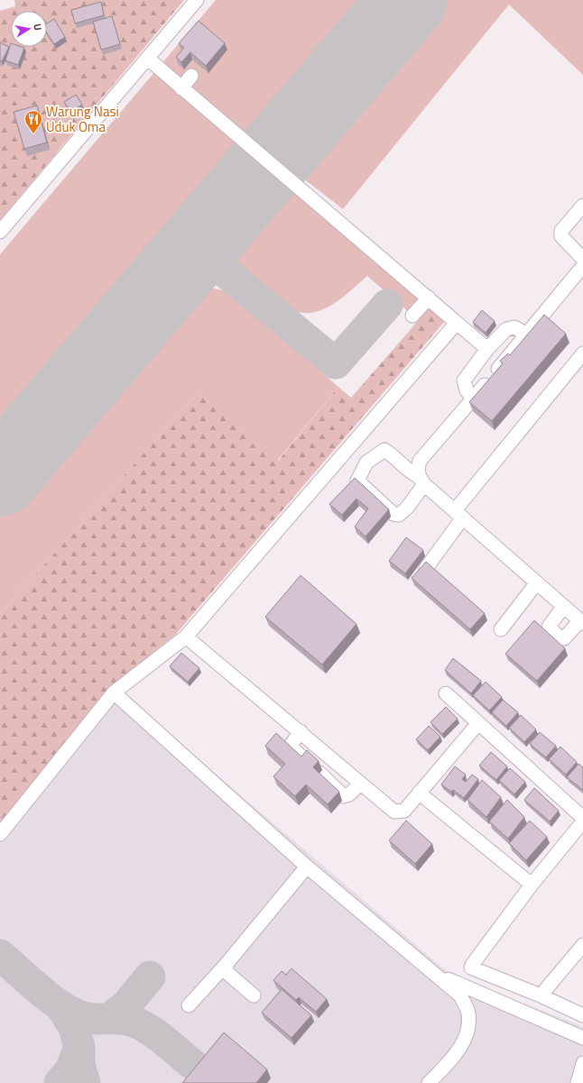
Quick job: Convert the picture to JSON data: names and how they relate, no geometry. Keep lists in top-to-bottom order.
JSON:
{
  "places": {
    "restaurant": ["Warung Nasi Uduk Oma"]
  },
  "north": "right"
}
